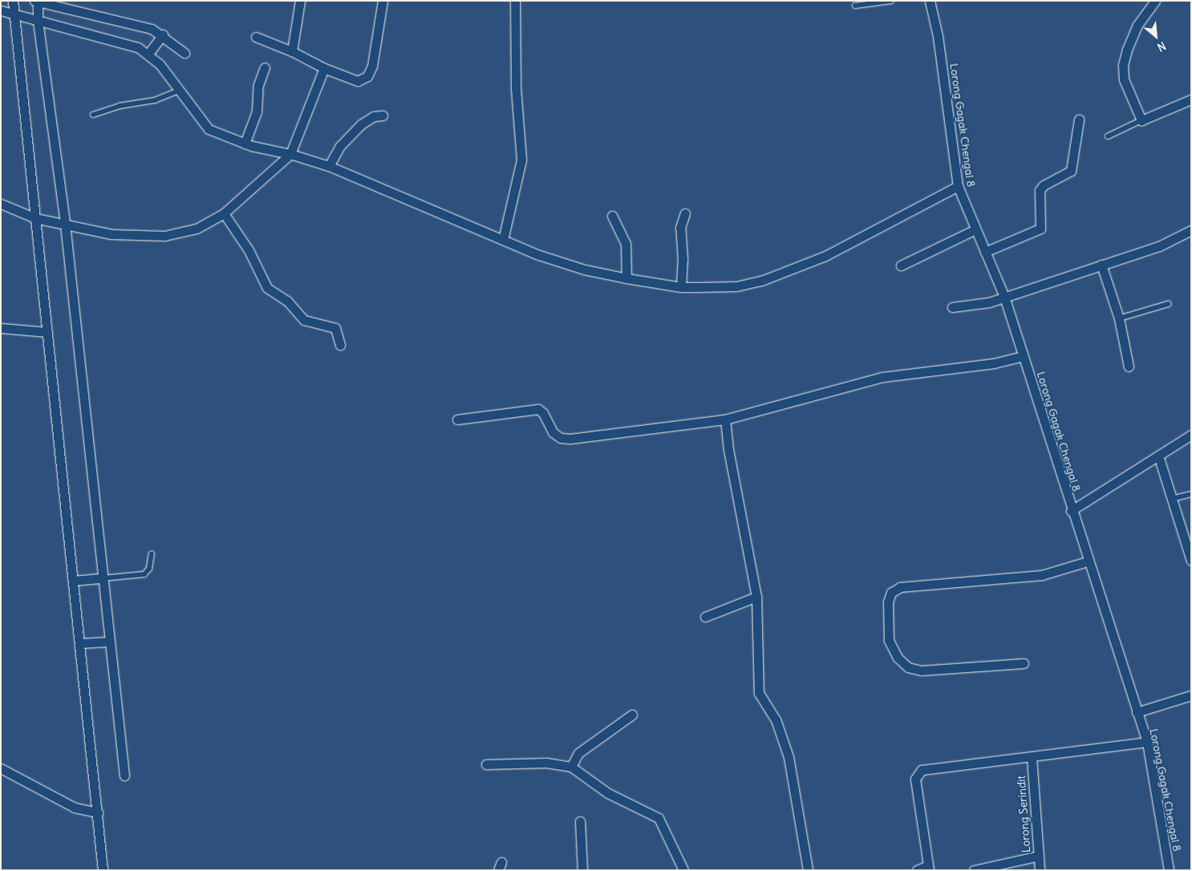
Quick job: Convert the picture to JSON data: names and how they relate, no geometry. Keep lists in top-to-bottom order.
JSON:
{
  "streets": {
    "street": ["Lorong Gagak Chengal 8", "Lorong Serindit"]
  },
  "north": "bottom right"
}
